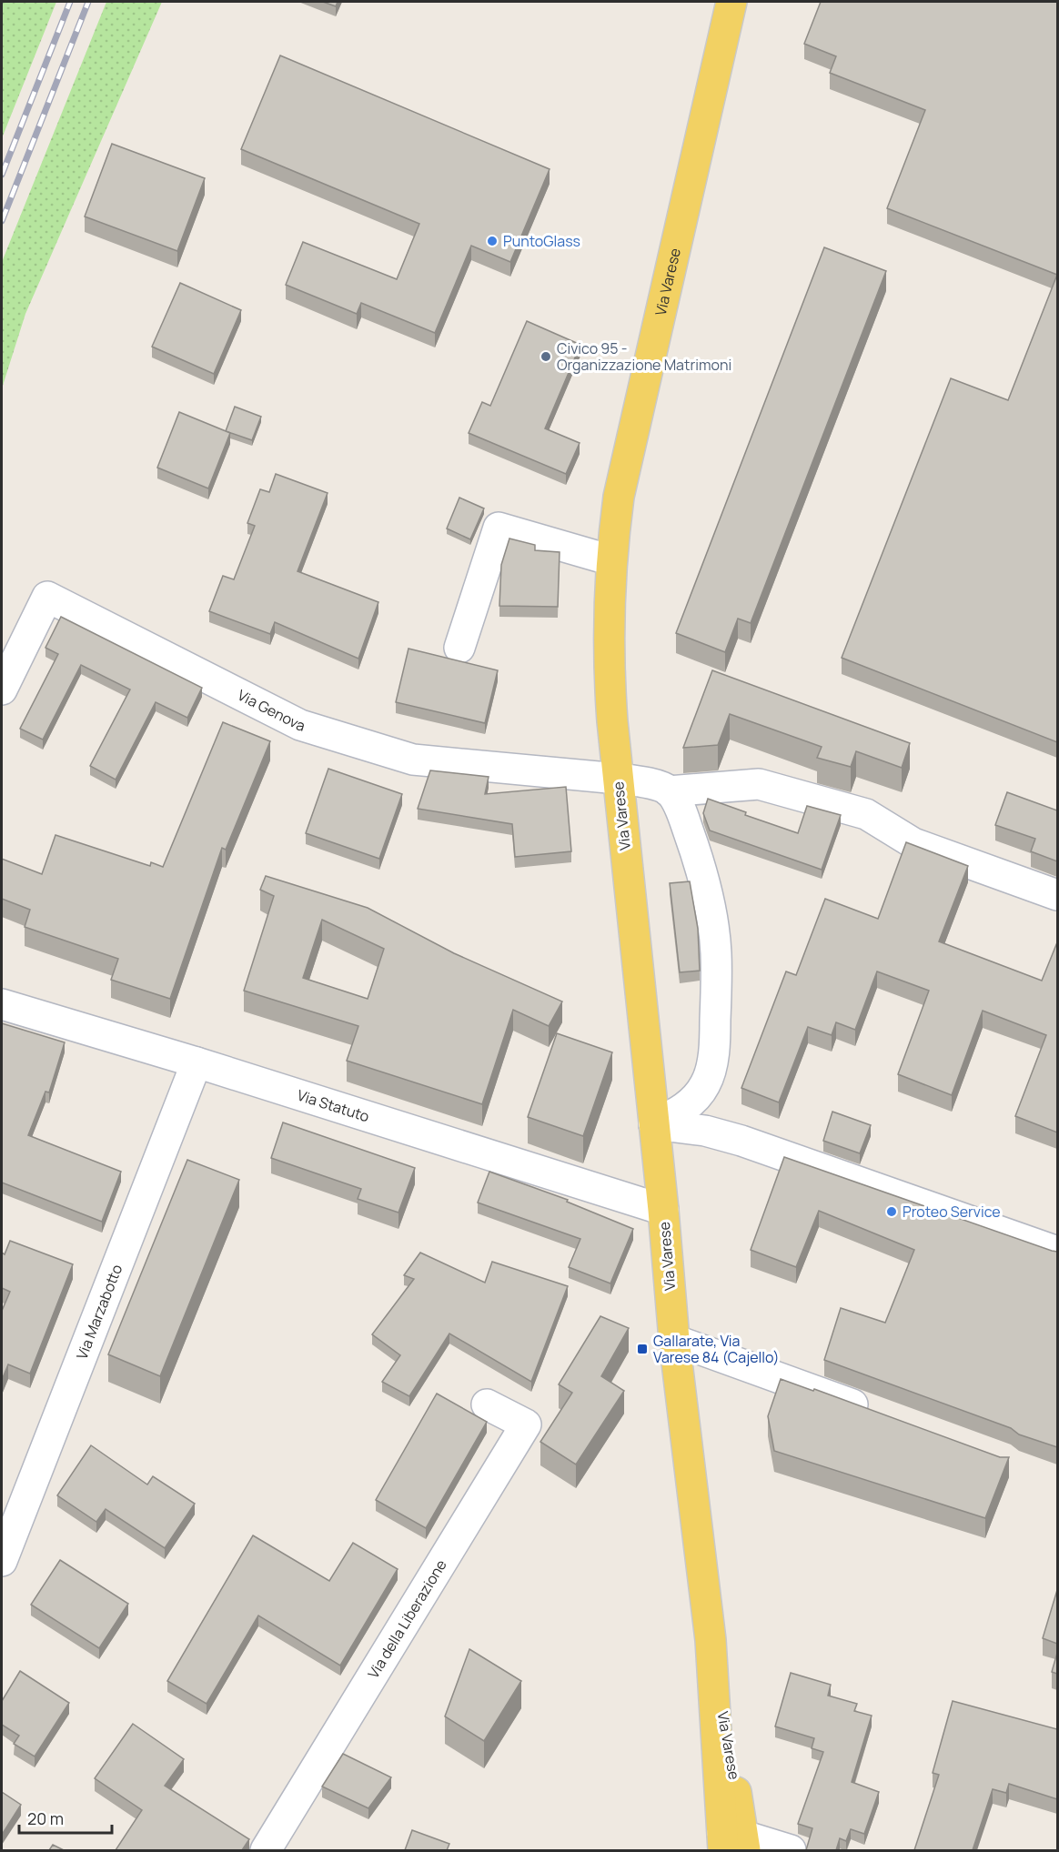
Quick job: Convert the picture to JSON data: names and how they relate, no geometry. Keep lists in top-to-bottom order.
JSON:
{
  "streets": {
    "main road": ["Via Varese"],
    "street": [
      "Via Genova",
      "Via Statuto",
      "Via Marzabotto",
      "Via della Liberazione"
    ]
  },
  "crossings": [
    ["Via Varese", "Via Genova"],
    ["Via Varese", "Via Statuto"],
    ["Via Statuto", "Via Marzabotto"]
  ],
  "places": {
    "other": ["PuntoGlass", "Civico 95 - Organizzazione Matrimoni", "Proteo Service"],
    "transit": ["Gallarate, Via Varese 84 (Cajello)"]
  },
  "scale_bar": "20 m"
}
